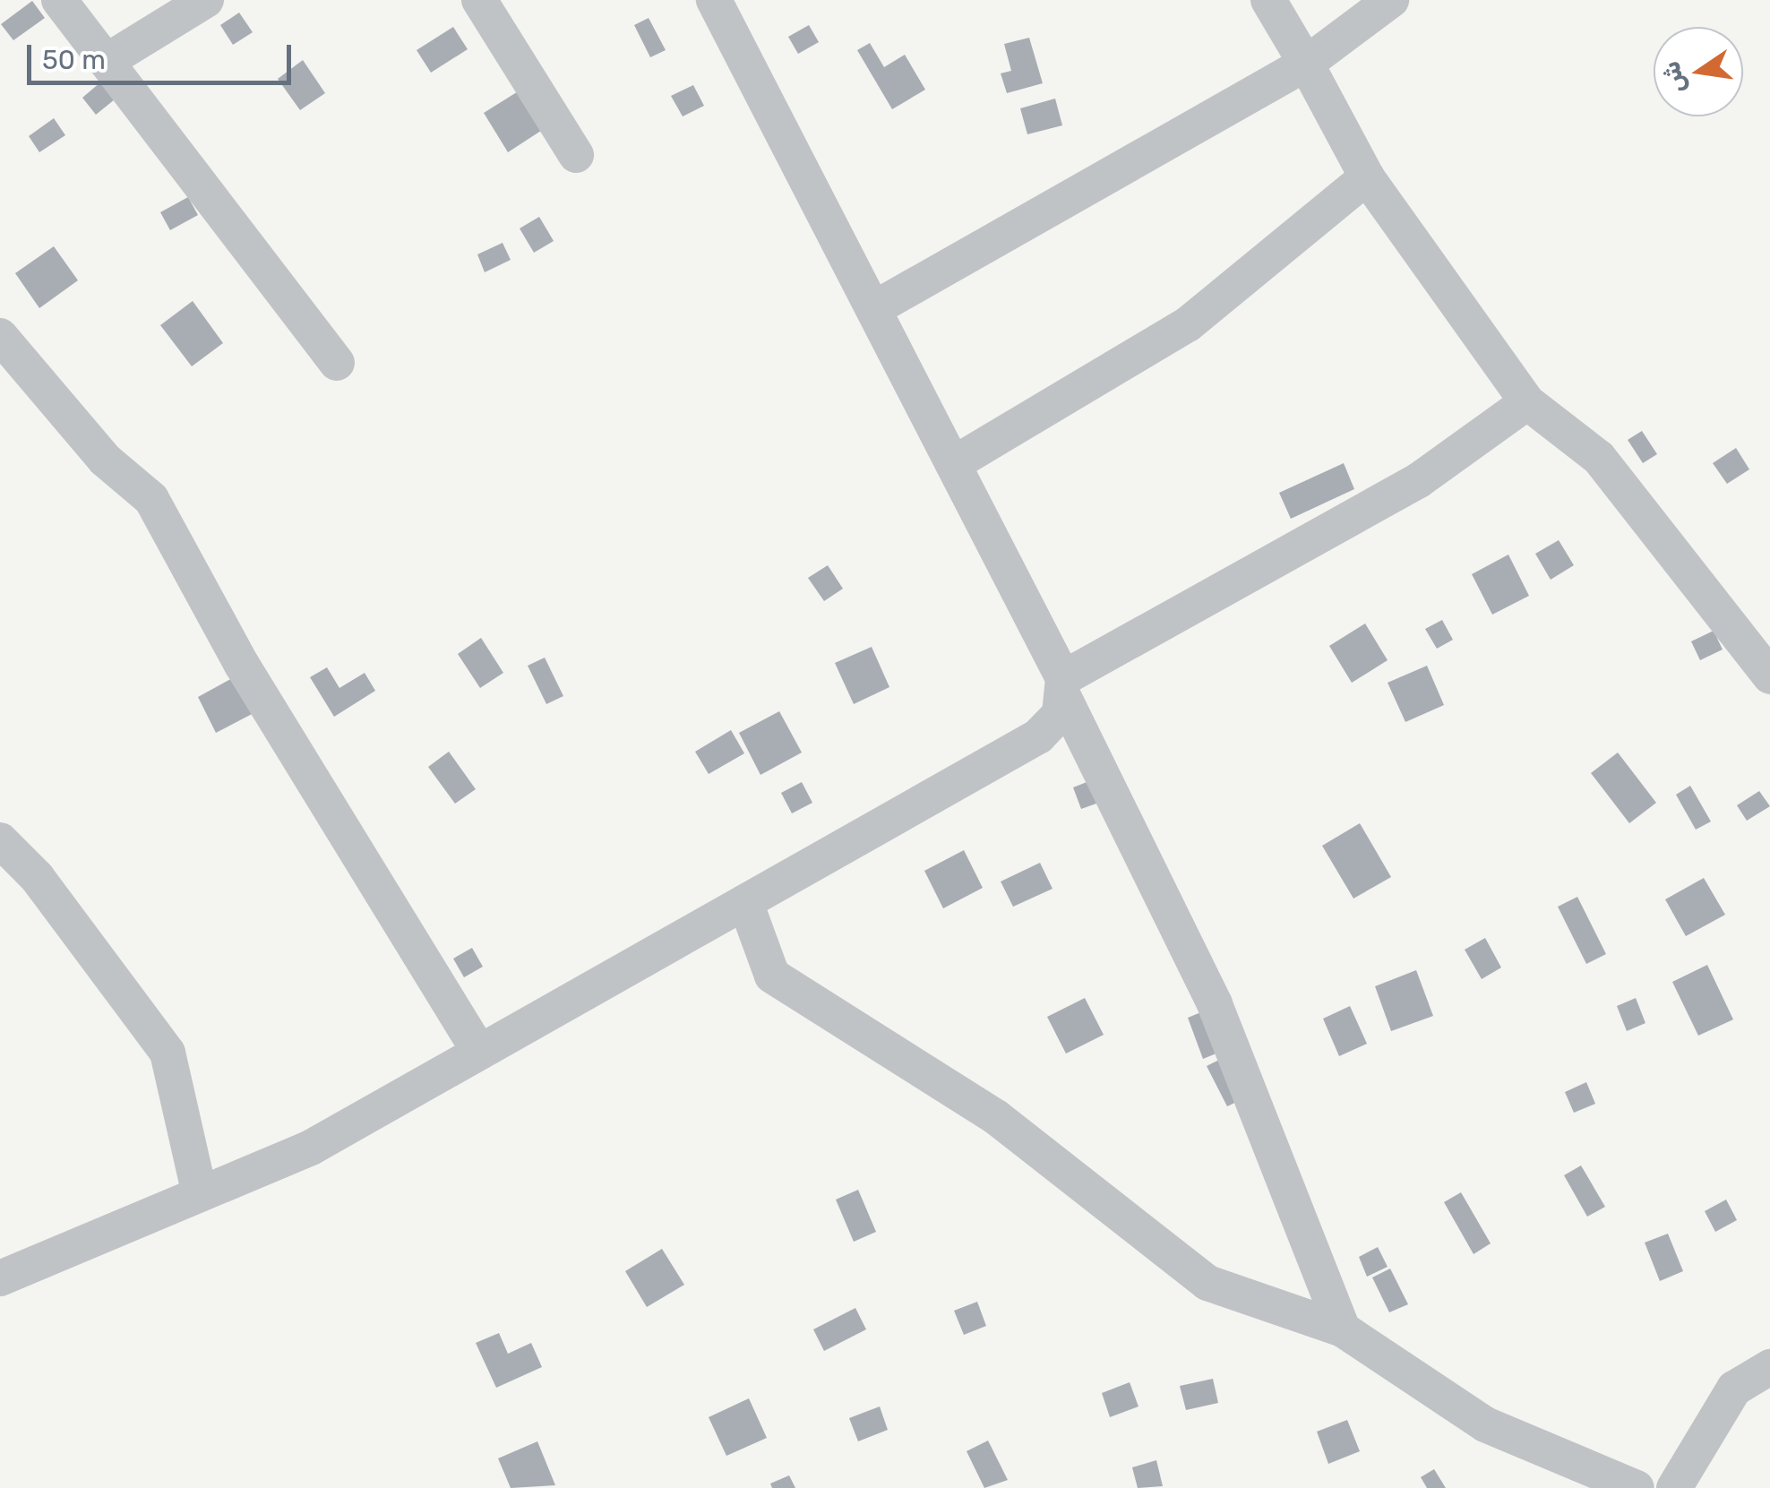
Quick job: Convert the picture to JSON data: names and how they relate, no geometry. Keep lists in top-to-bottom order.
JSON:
{
  "scale_bar": "50 m",
  "north": "left"
}
